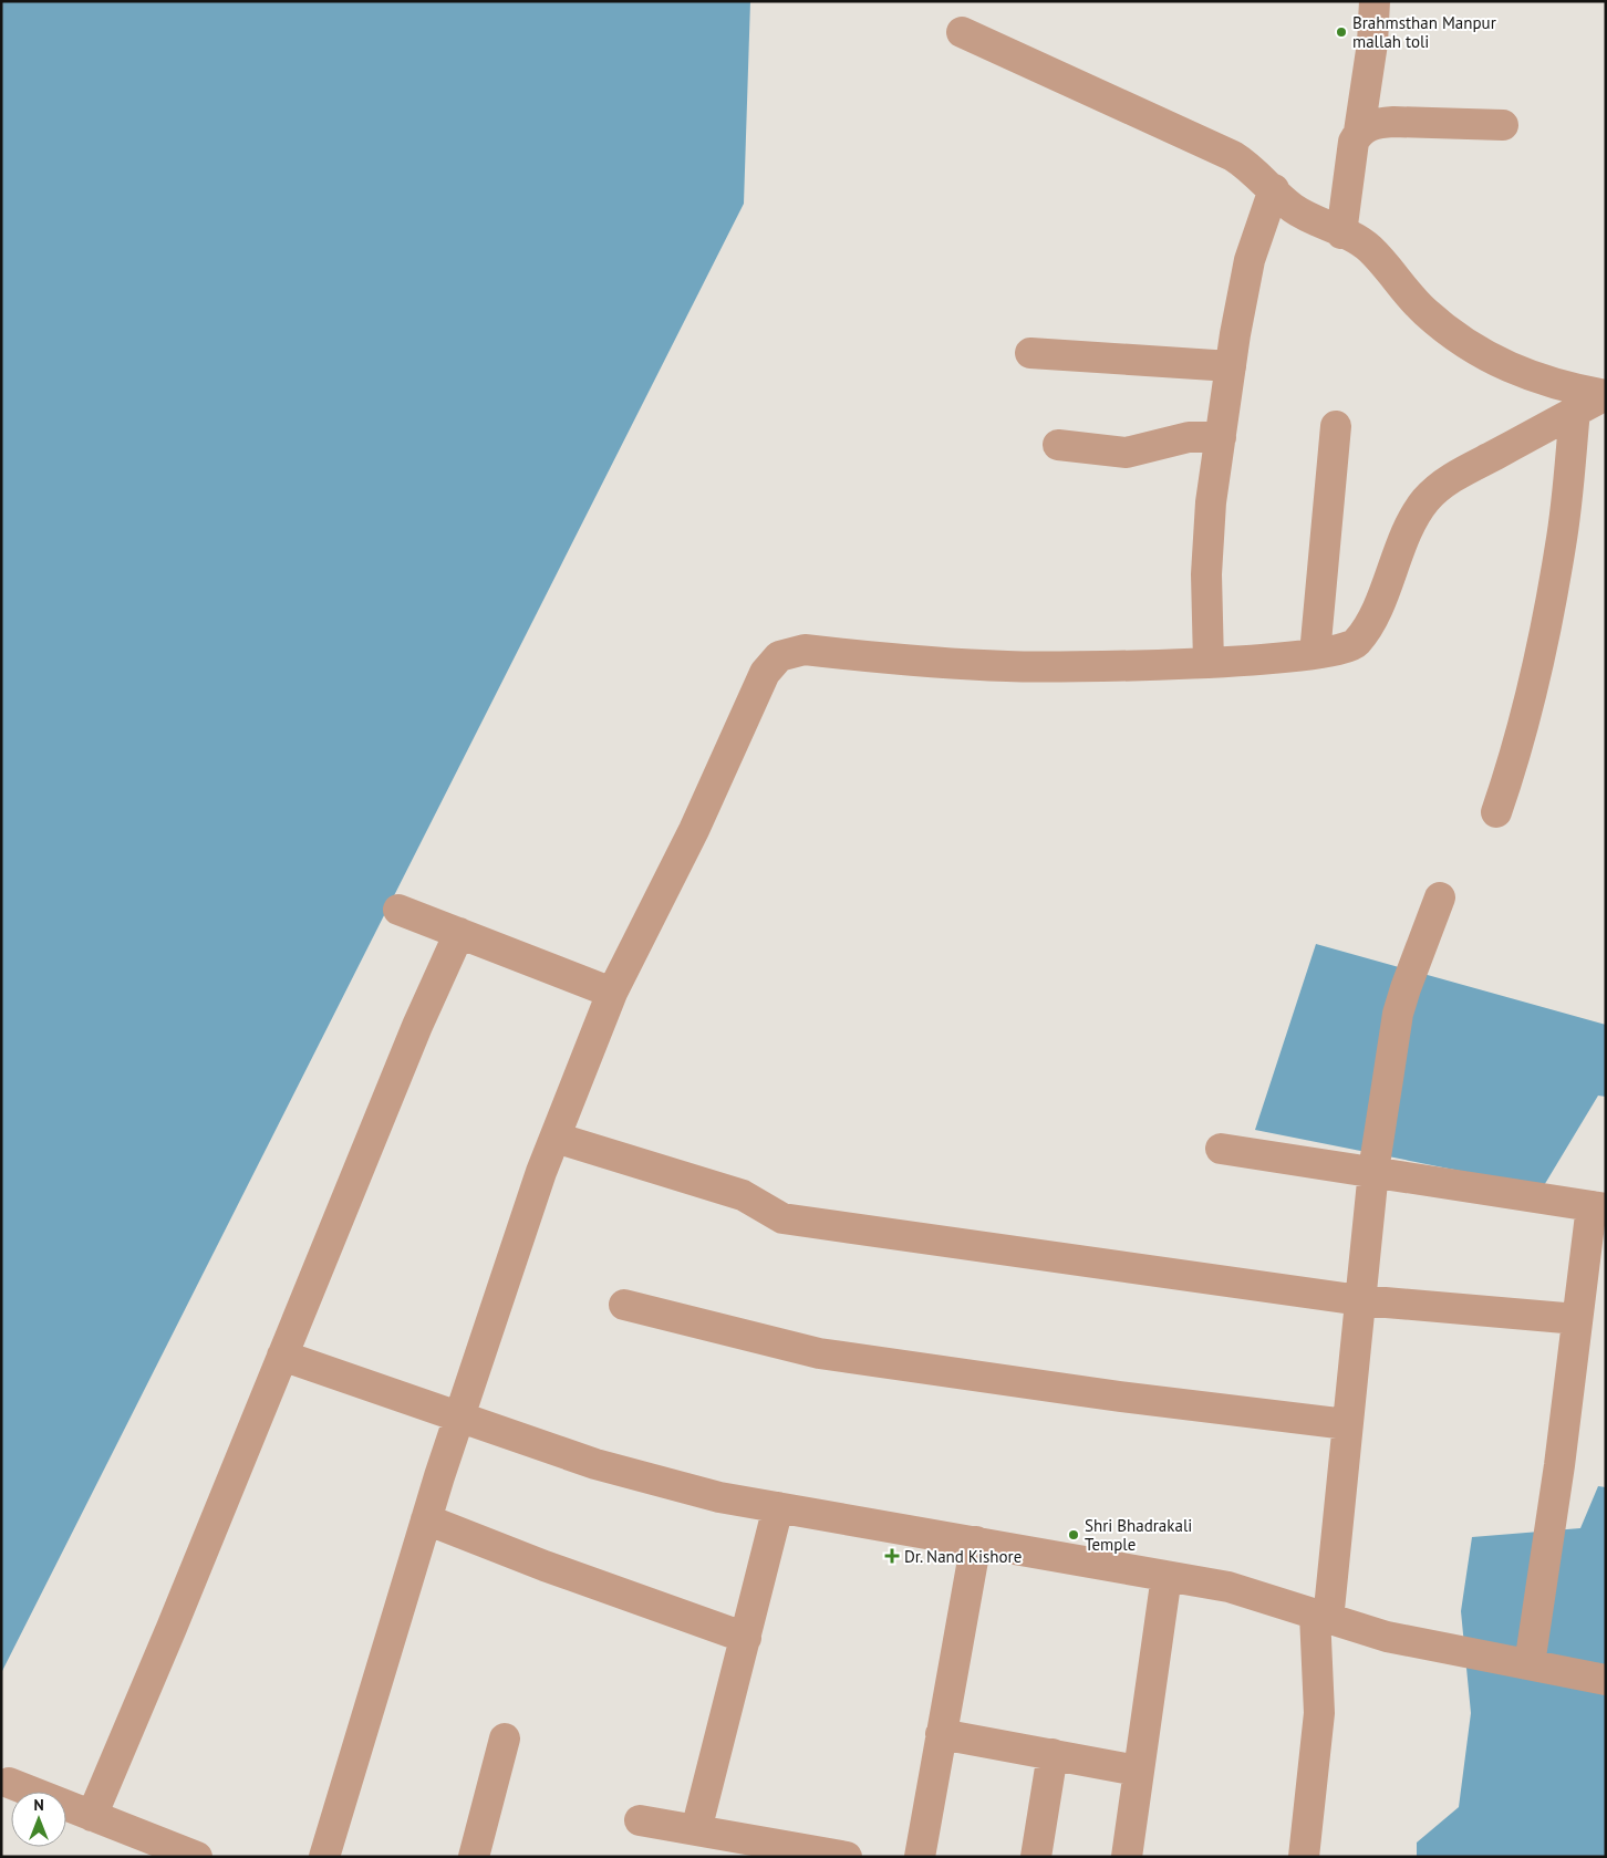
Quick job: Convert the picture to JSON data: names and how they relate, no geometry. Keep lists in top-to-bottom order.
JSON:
{
  "places": {
    "other": ["Brahmsthan Manpur mallah toli", "Shri Bhadrakali Temple"],
    "health": ["Dr. Nand Kishore"]
  },
  "north": "top"
}
